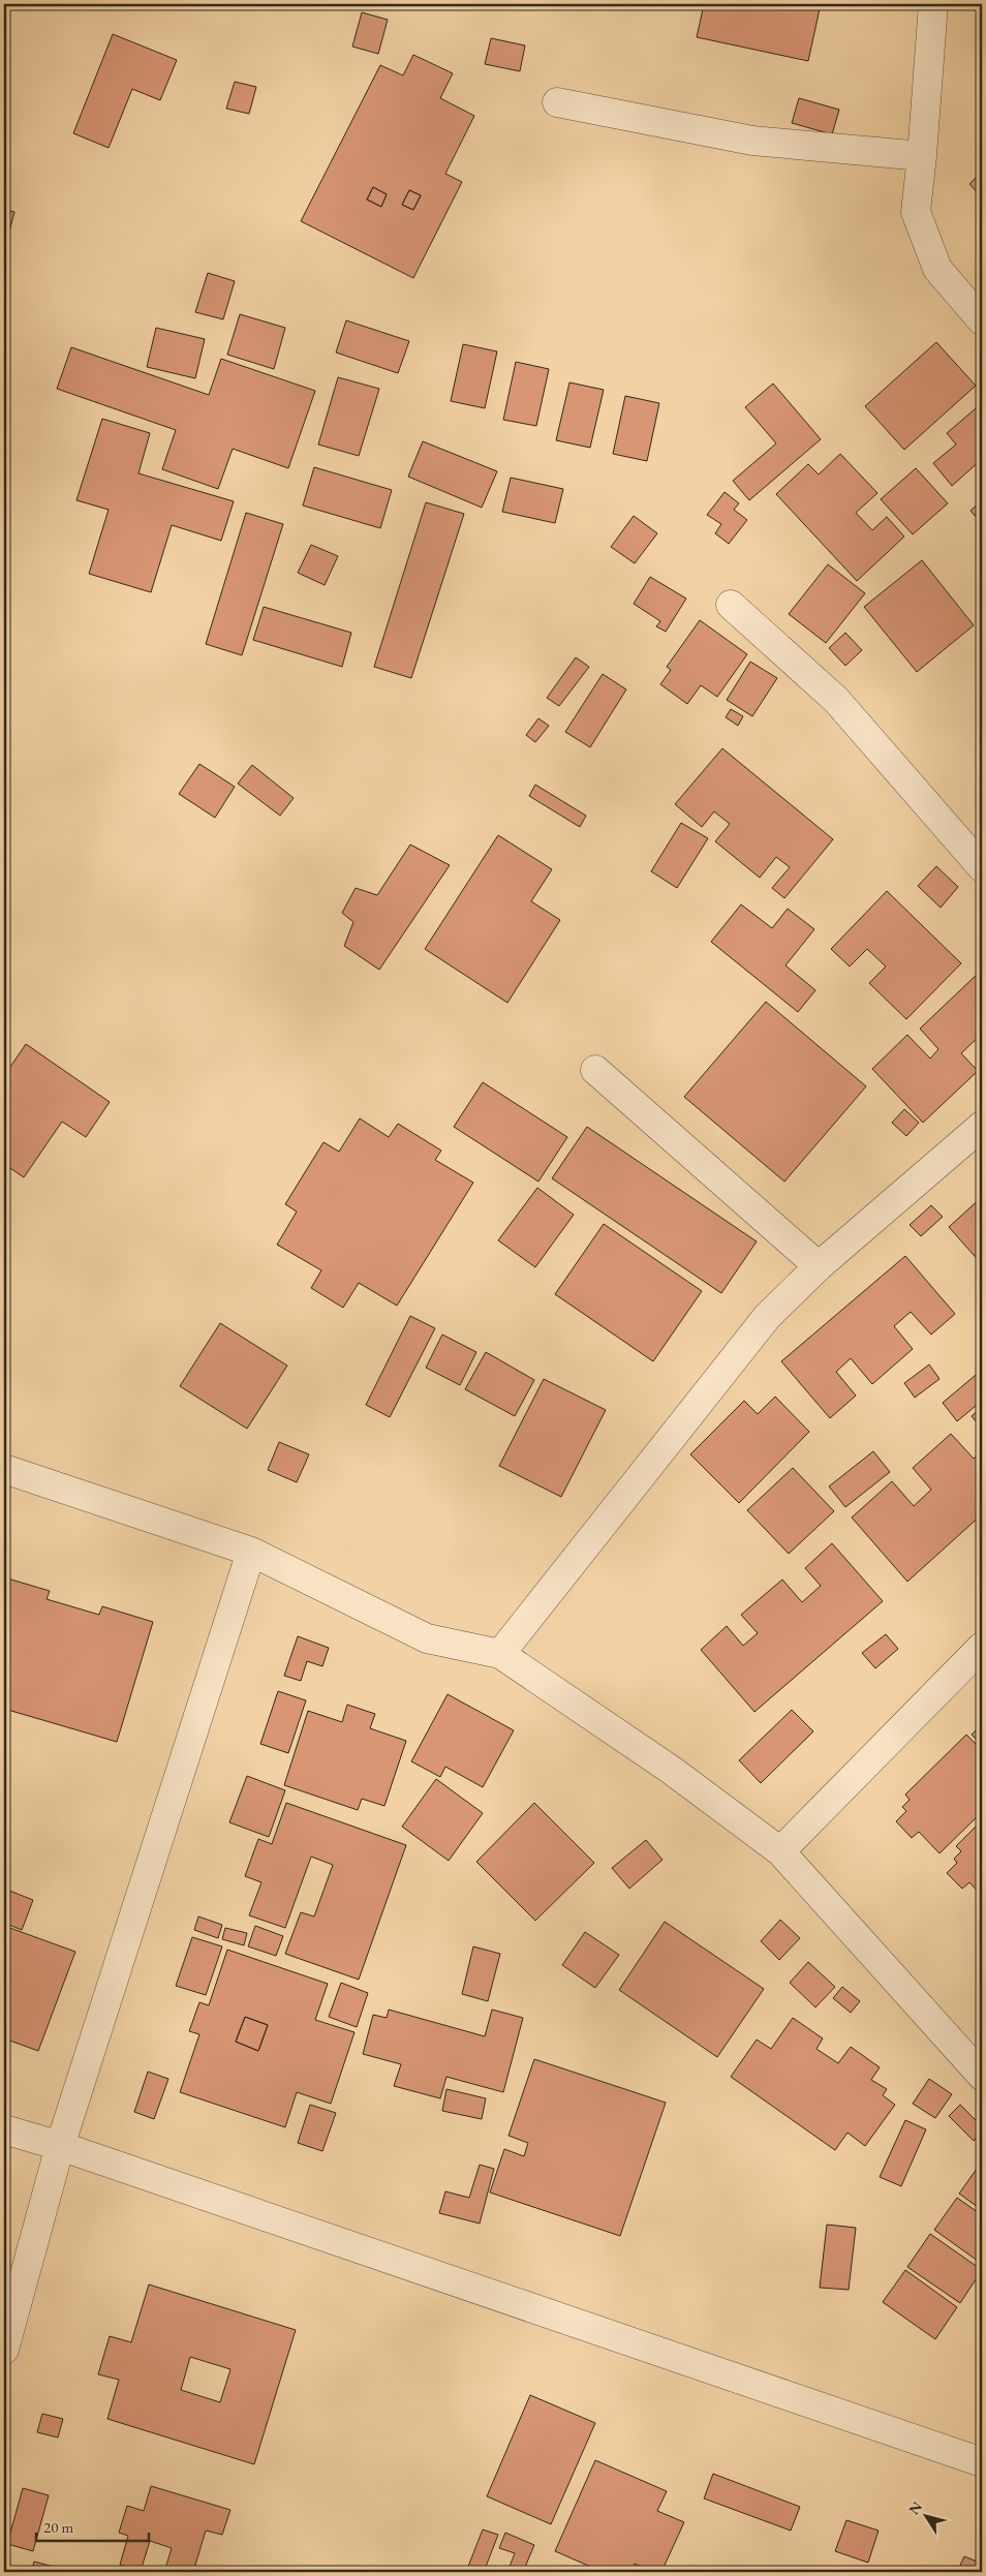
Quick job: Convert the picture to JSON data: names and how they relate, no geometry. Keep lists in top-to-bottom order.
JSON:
{
  "scale_bar": "20 m",
  "north": "top left"
}
